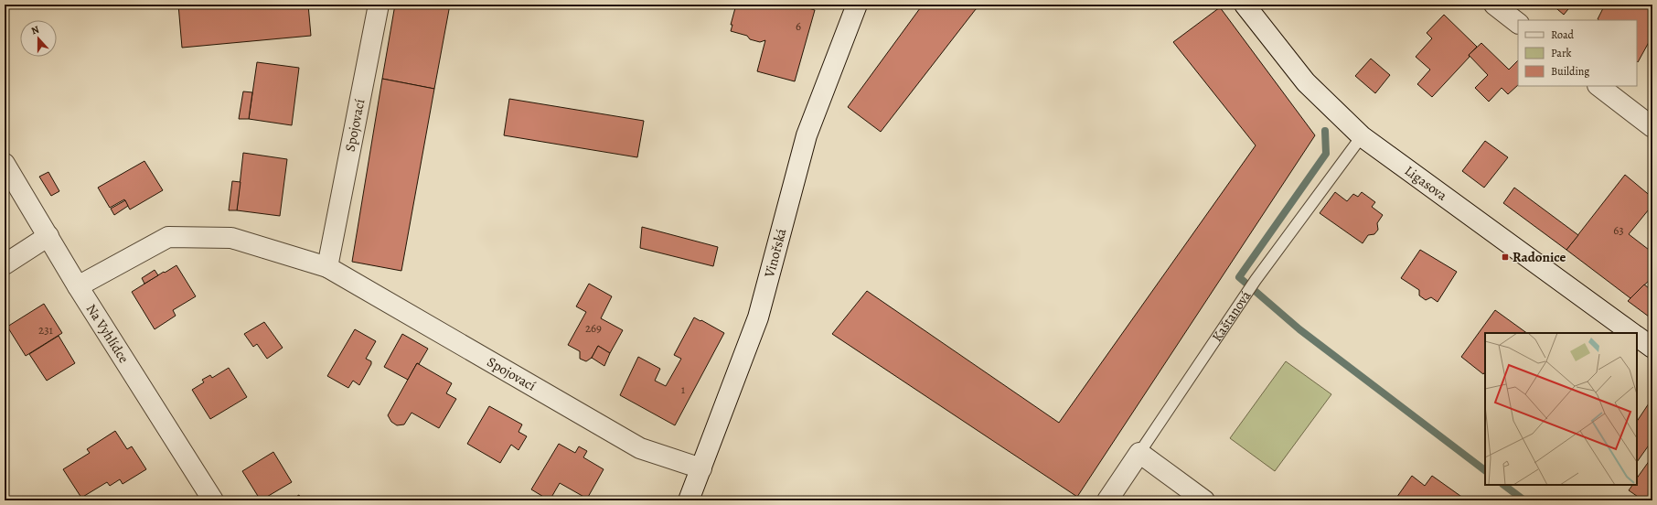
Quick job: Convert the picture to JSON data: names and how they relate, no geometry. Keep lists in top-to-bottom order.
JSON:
{
  "streets": {
    "street": [
      "Spojovací",
      "Ligasova",
      "Vinořská",
      "Kaštanová",
      "Na Vyhlídce"
    ]
  },
  "crossings": [
    ["Spojovací", "Vinořská"],
    ["Spojovací", "Na Vyhlídce"],
    ["Ligasova", "Kaštanová"]
  ],
  "places": {
    "transit": ["Radonice"]
  },
  "house_numbers": [
    "6",
    "63",
    "269",
    "231",
    "1"
  ],
  "legend": ["Road", "Park", "Building"],
  "north": "top"
}
